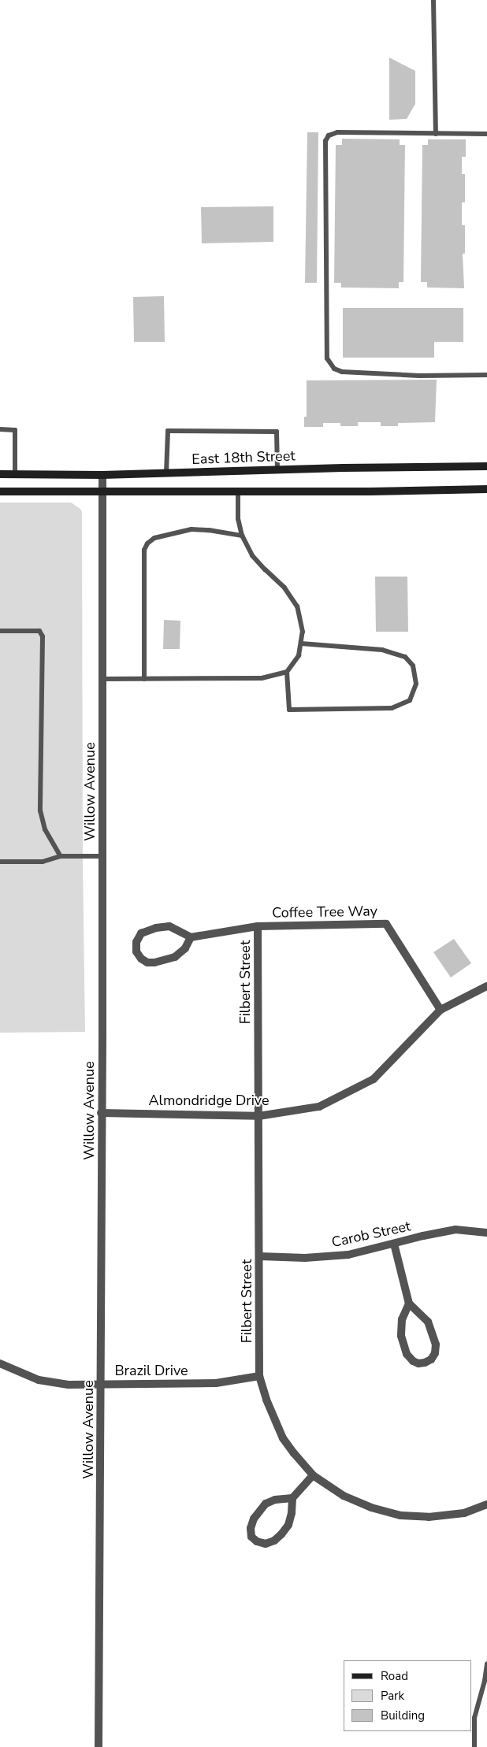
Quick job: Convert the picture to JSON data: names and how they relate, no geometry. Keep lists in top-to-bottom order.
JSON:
{
  "streets": {
    "main road": ["East 18th Street"],
    "street": [
      "Willow Avenue",
      "Coffee Tree Way",
      "Filbert Street",
      "Almondridge Drive",
      "Carob Street",
      "Brazil Drive"
    ]
  },
  "crossings": [
    ["East 18th Street", "Willow Avenue"],
    ["Willow Avenue", "Almondridge Drive"],
    ["Willow Avenue", "Brazil Drive"],
    ["Coffee Tree Way", "Filbert Street"],
    ["Coffee Tree Way", "Almondridge Drive"],
    ["Filbert Street", "Almondridge Drive"],
    ["Filbert Street", "Carob Street"],
    ["Filbert Street", "Brazil Drive"]
  ],
  "legend": ["Road", "Park", "Building"]
}
